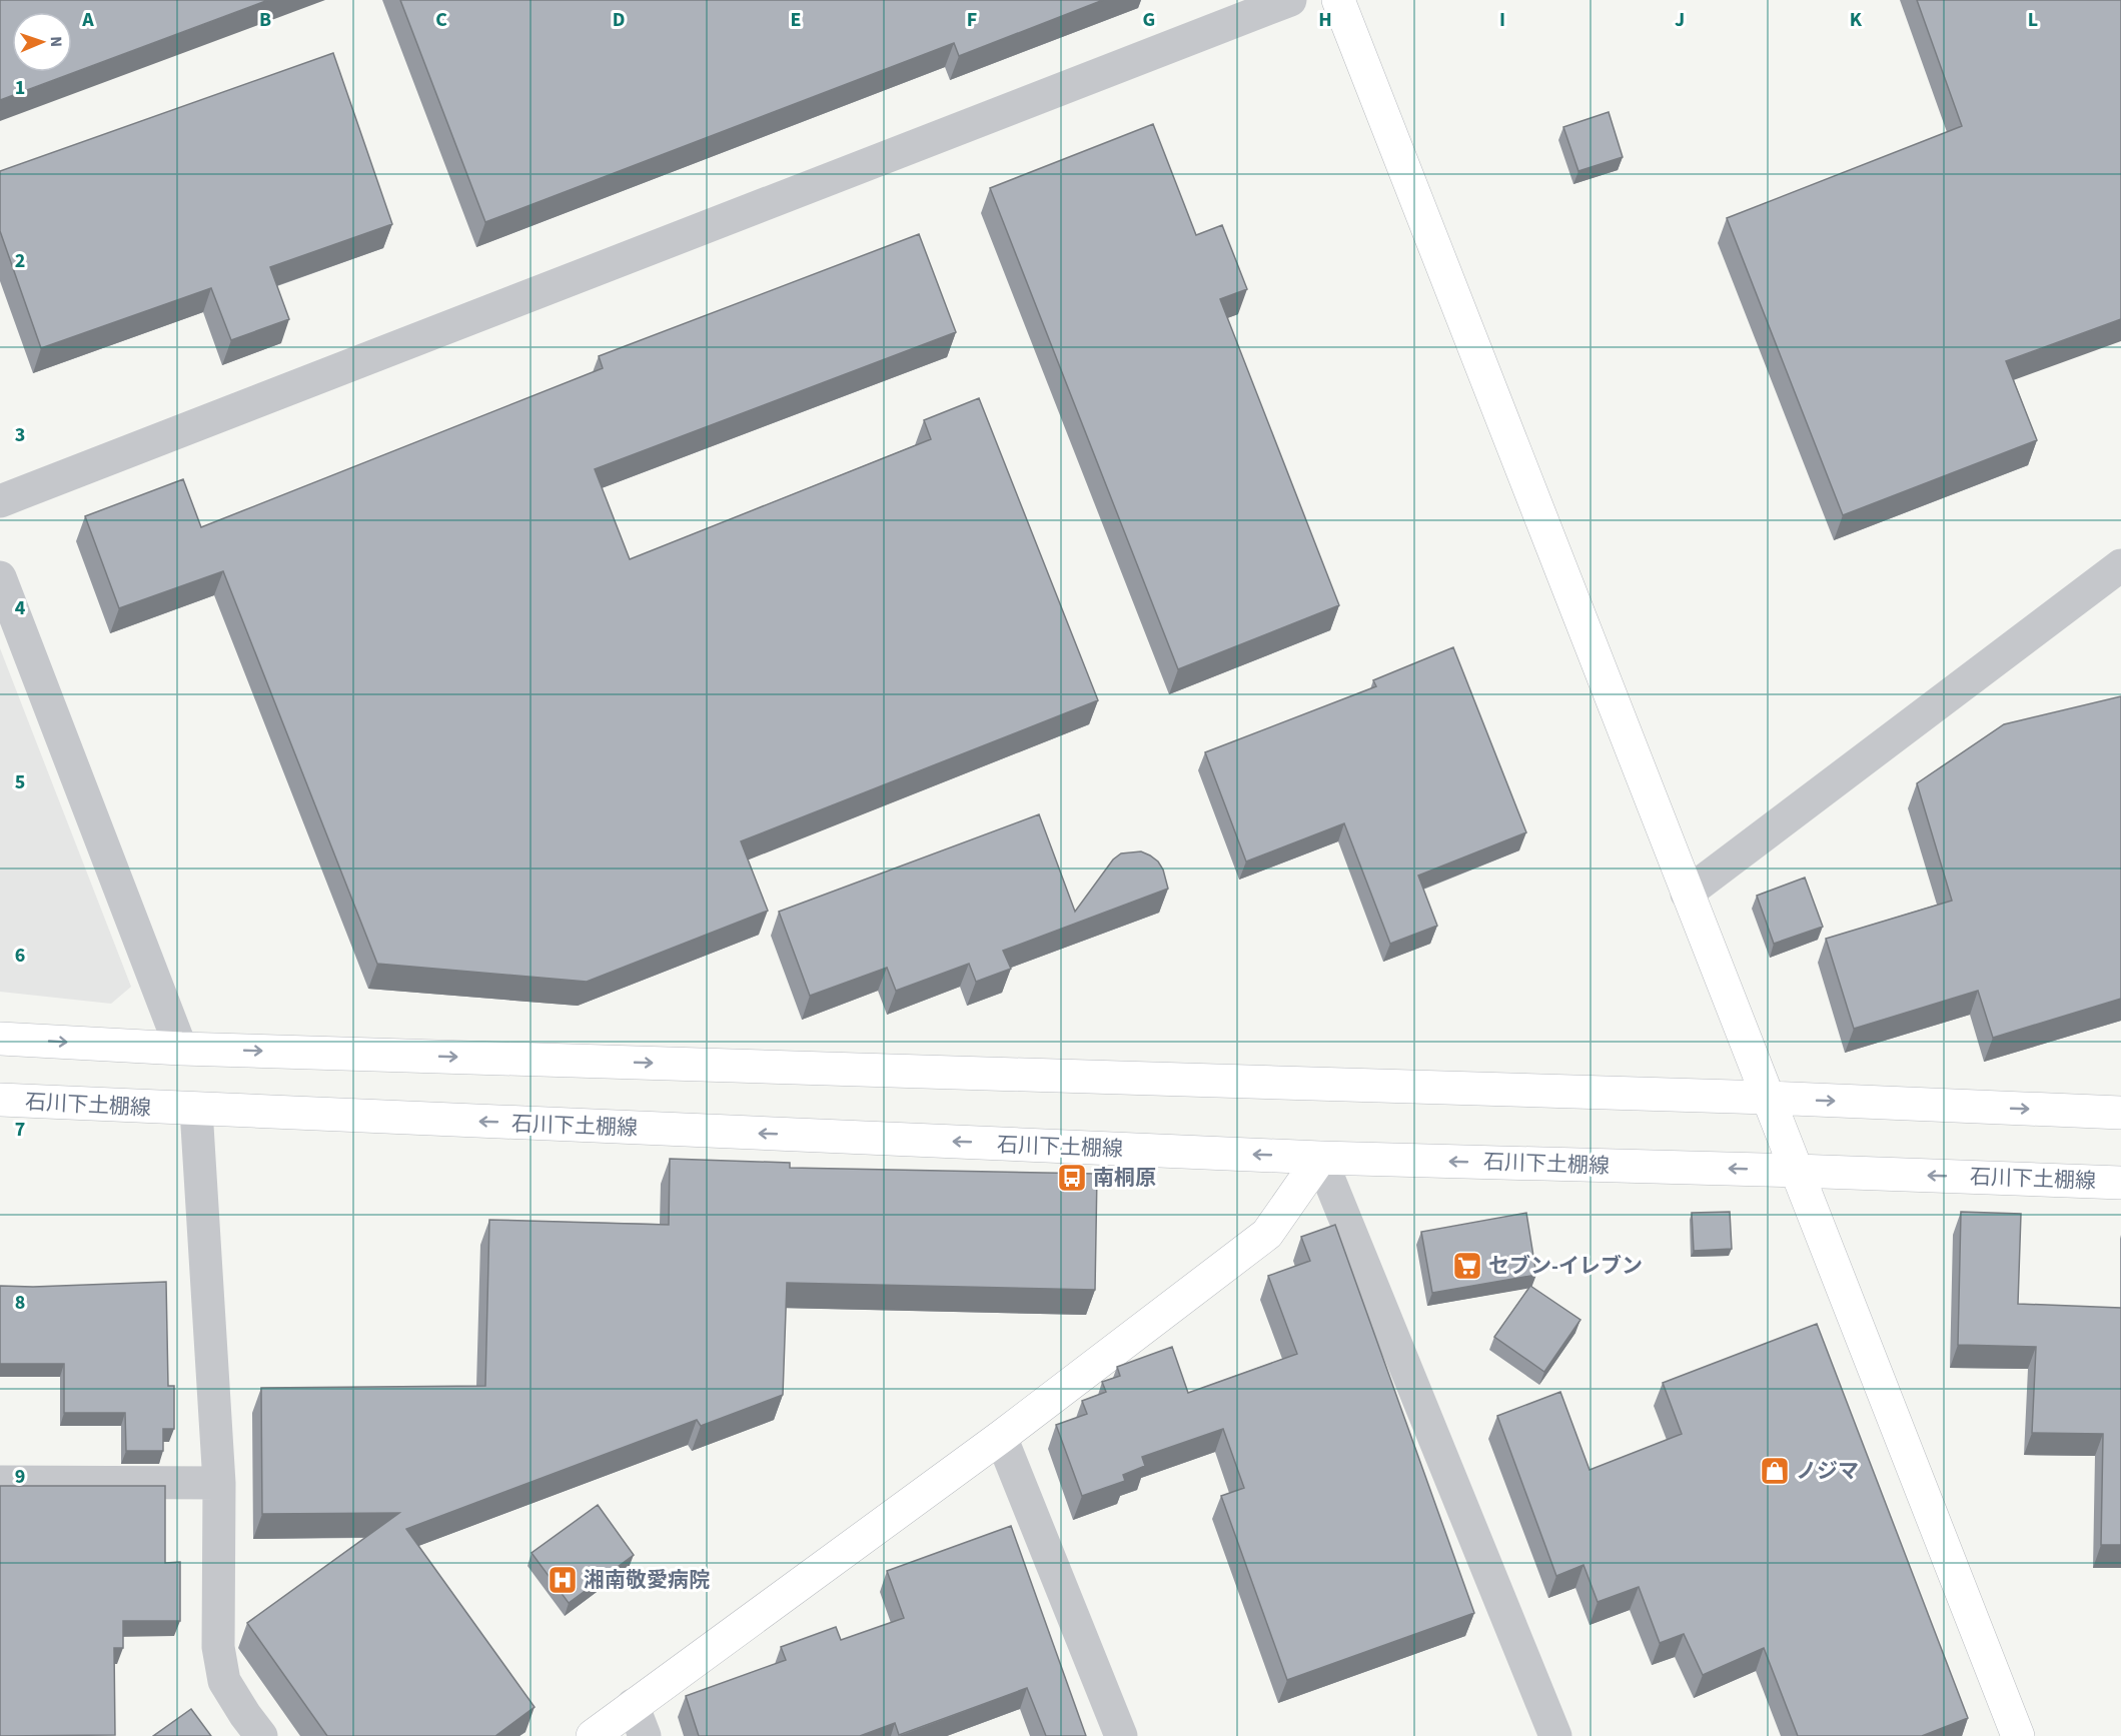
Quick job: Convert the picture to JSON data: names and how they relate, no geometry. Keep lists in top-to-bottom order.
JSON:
{
  "streets": {
    "street": ["石川下土棚線"]
  },
  "places": {
    "bus stop": ["南桐原"],
    "supermarket": ["セブン-イレブン"],
    "shop": ["ノジマ"],
    "hospital": ["湘南敬愛病院"]
  },
  "north": "right",
  "grid": {
    "columns": [
      "A",
      "B",
      "C",
      "D",
      "E",
      "F",
      "G",
      "H",
      "I",
      "J",
      "K",
      "L"
    ],
    "rows": [
      "1",
      "2",
      "3",
      "4",
      "5",
      "6",
      "7",
      "8",
      "9"
    ]
  }
}
